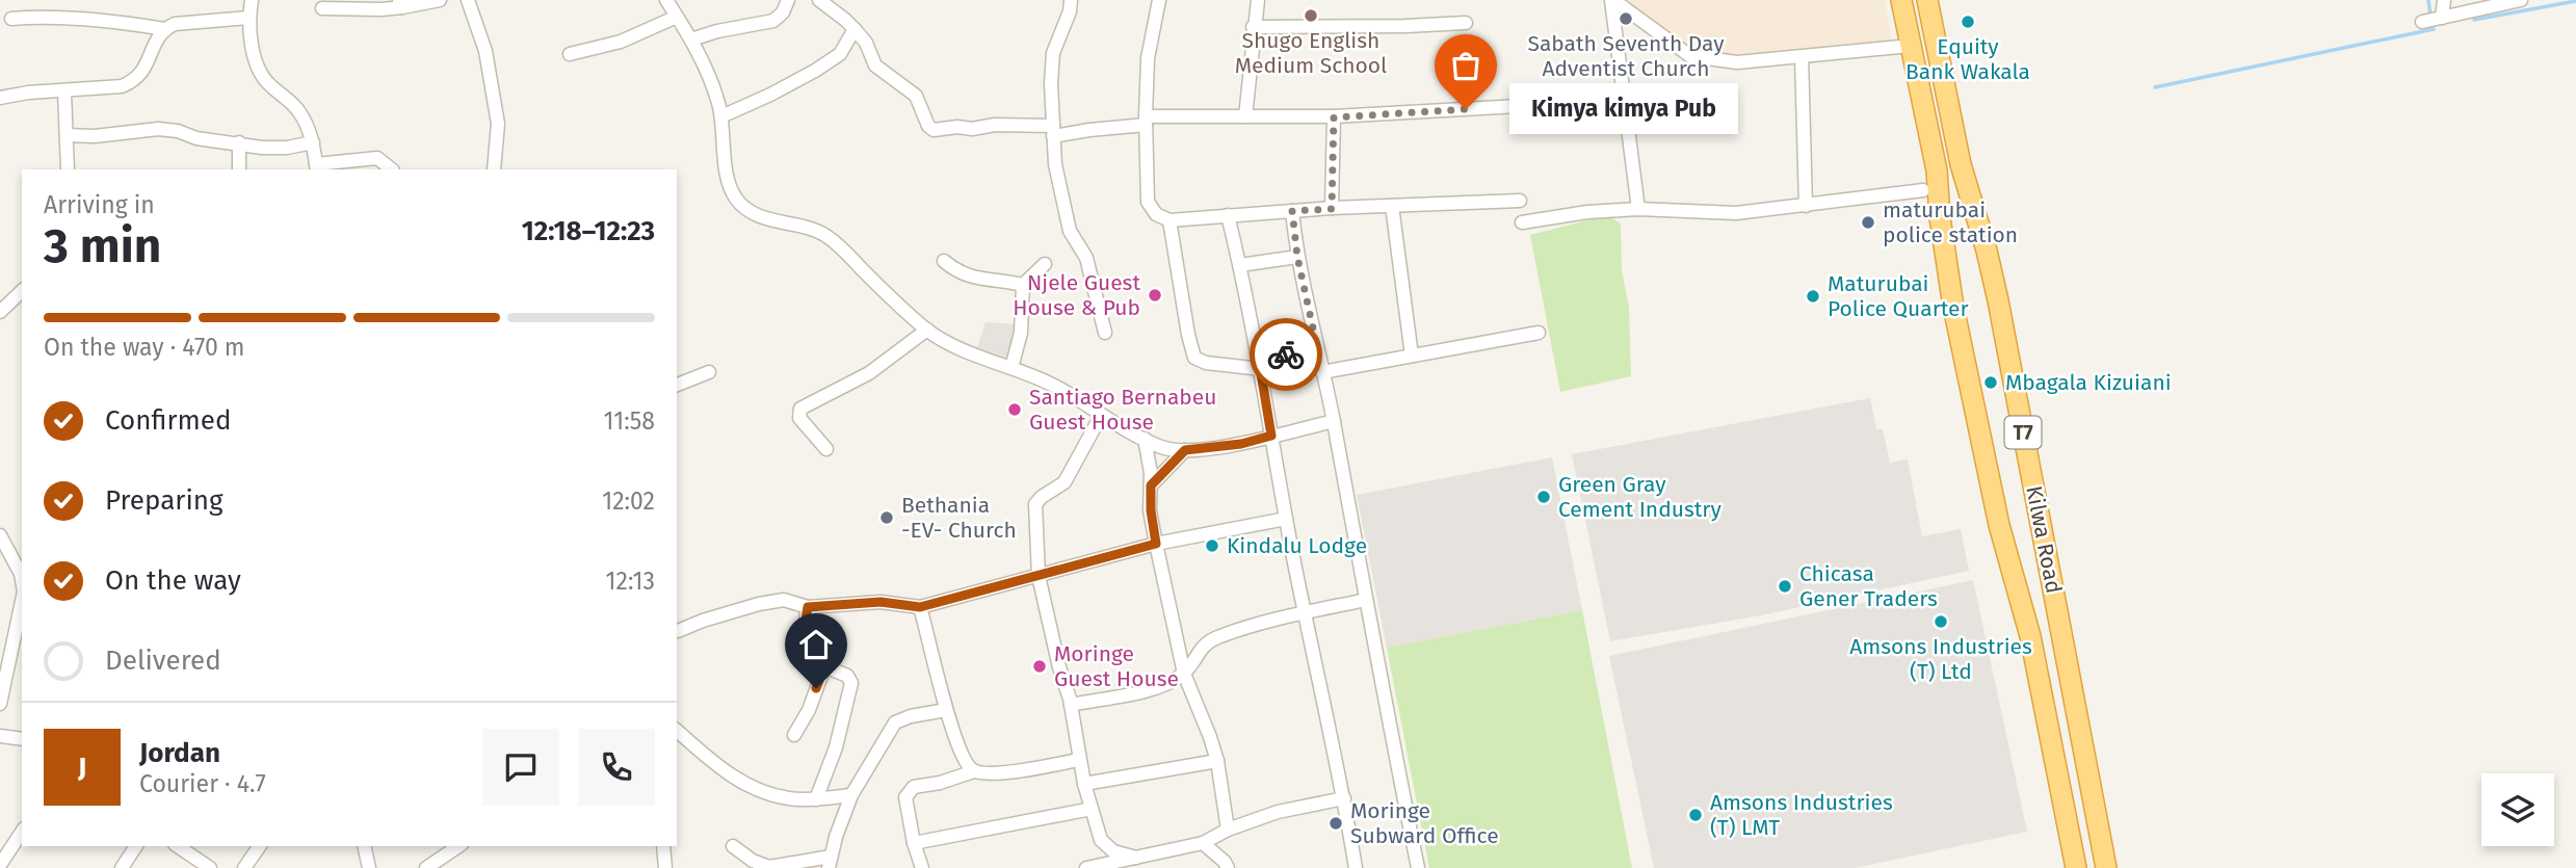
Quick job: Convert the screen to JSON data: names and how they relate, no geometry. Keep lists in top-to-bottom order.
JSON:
{
  "streets": {
    "highway": ["T7", "Kilwa Road"]
  },
  "places": [
    "Shugo English Medium School",
    "Sabath Seventh Day Adventist Church",
    "Equity Bank Wakala",
    "Kimya kimya Pub",
    "maturubai police station",
    "Njele Guest House & Pub",
    "Maturubai Police Quarter",
    "Mbagala Kizuiani",
    "Santiago Bernabeu Guest House",
    "Green Gray Cement Industry",
    "Bethania -EV- Church",
    "Kindalu Lodge",
    "Chicasa Gener Traders",
    "Amsons Industries (T) Ltd",
    "Moringe Guest House",
    "Amsons Industries (T) LMT",
    "Moringe Subward Office"
  ],
  "page": {
    "bubble": "Kimya kimya Pub",
    "heading": ["3 min", "Arriving in", "12:18–12:23"],
    "panel": ["Jordan", "Courier · 4.7"],
    "bar": "On the way · 470 m",
    "list": [
      ["Confirmed", "11:58"],
      ["Preparing", "12:02"],
      ["On the way", "12:13"],
      "Delivered"
    ],
    "round": "J"
  }
}
